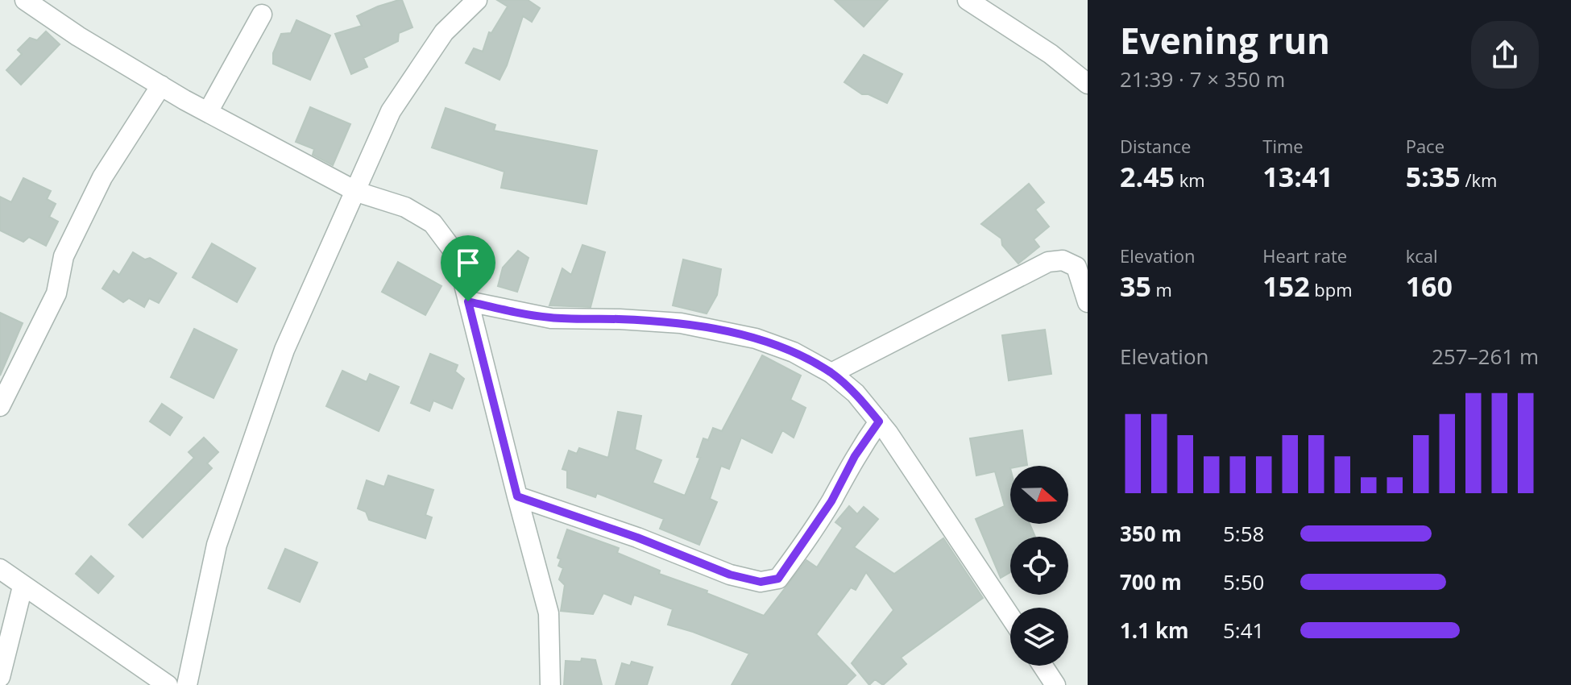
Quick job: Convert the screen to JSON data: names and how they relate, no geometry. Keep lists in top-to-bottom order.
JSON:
{
  "north": "right",
  "page": {
    "heading": ["Evening run", "21:39 · 7 × 350 m"],
    "stats": [
      ["Distance", "2.45 km"],
      ["Time", "13:41"],
      ["Pace", "5:35 /km"],
      ["Elevation", "35 m"],
      ["Heart rate", "152 bpm"],
      ["kcal", "160"]
    ],
    "chart": ["Elevation", "257–261 m"],
    "list": [
      {
        "name": "350 m",
        "note": "5:58"
      },
      {
        "name": "700 m",
        "note": "5:50"
      },
      {
        "name": "1.1 km",
        "note": "5:41"
      }
    ]
  }
}
